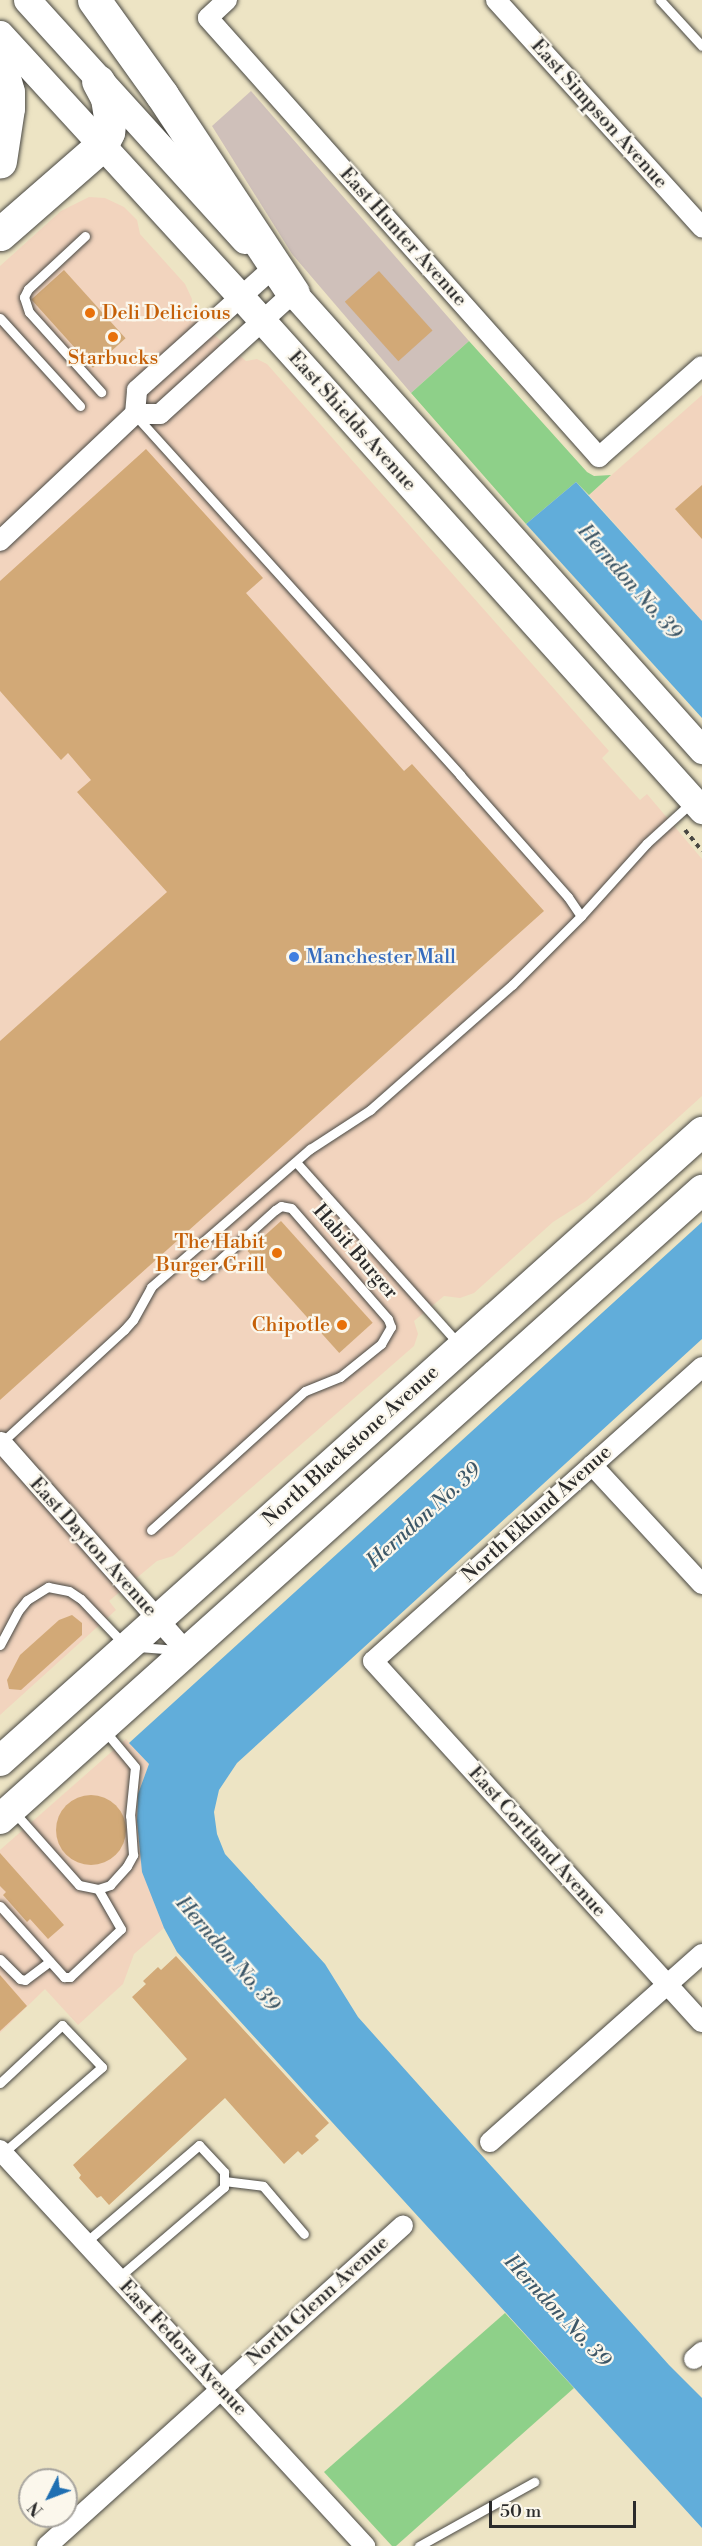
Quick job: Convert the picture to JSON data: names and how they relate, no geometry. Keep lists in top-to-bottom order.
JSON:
{
  "streets": {
    "main road": ["East Shields Avenue", "North Blackstone Avenue"],
    "street": [
      "East Simpson Avenue",
      "East Hunter Avenue",
      "North Eklund Avenue",
      "East Dayton Avenue",
      "East Cortland Avenue",
      "North Glenn Avenue",
      "East Fedora Avenue"
    ],
    "lane": ["Habit Burger"]
  },
  "crossings": [
    ["North Blackstone Avenue", "East Dayton Avenue"],
    ["North Eklund Avenue", "East Cortland Avenue"],
    ["North Glenn Avenue", "East Fedora Avenue"]
  ],
  "water": ["Herndon No. 39"],
  "places": [
    "Deli Delicious",
    "Starbucks",
    "Manchester Mall",
    "The Habit Burger Grill",
    "Chipotle"
  ],
  "scale_bar": "50 m",
  "north": "bottom left"
}
